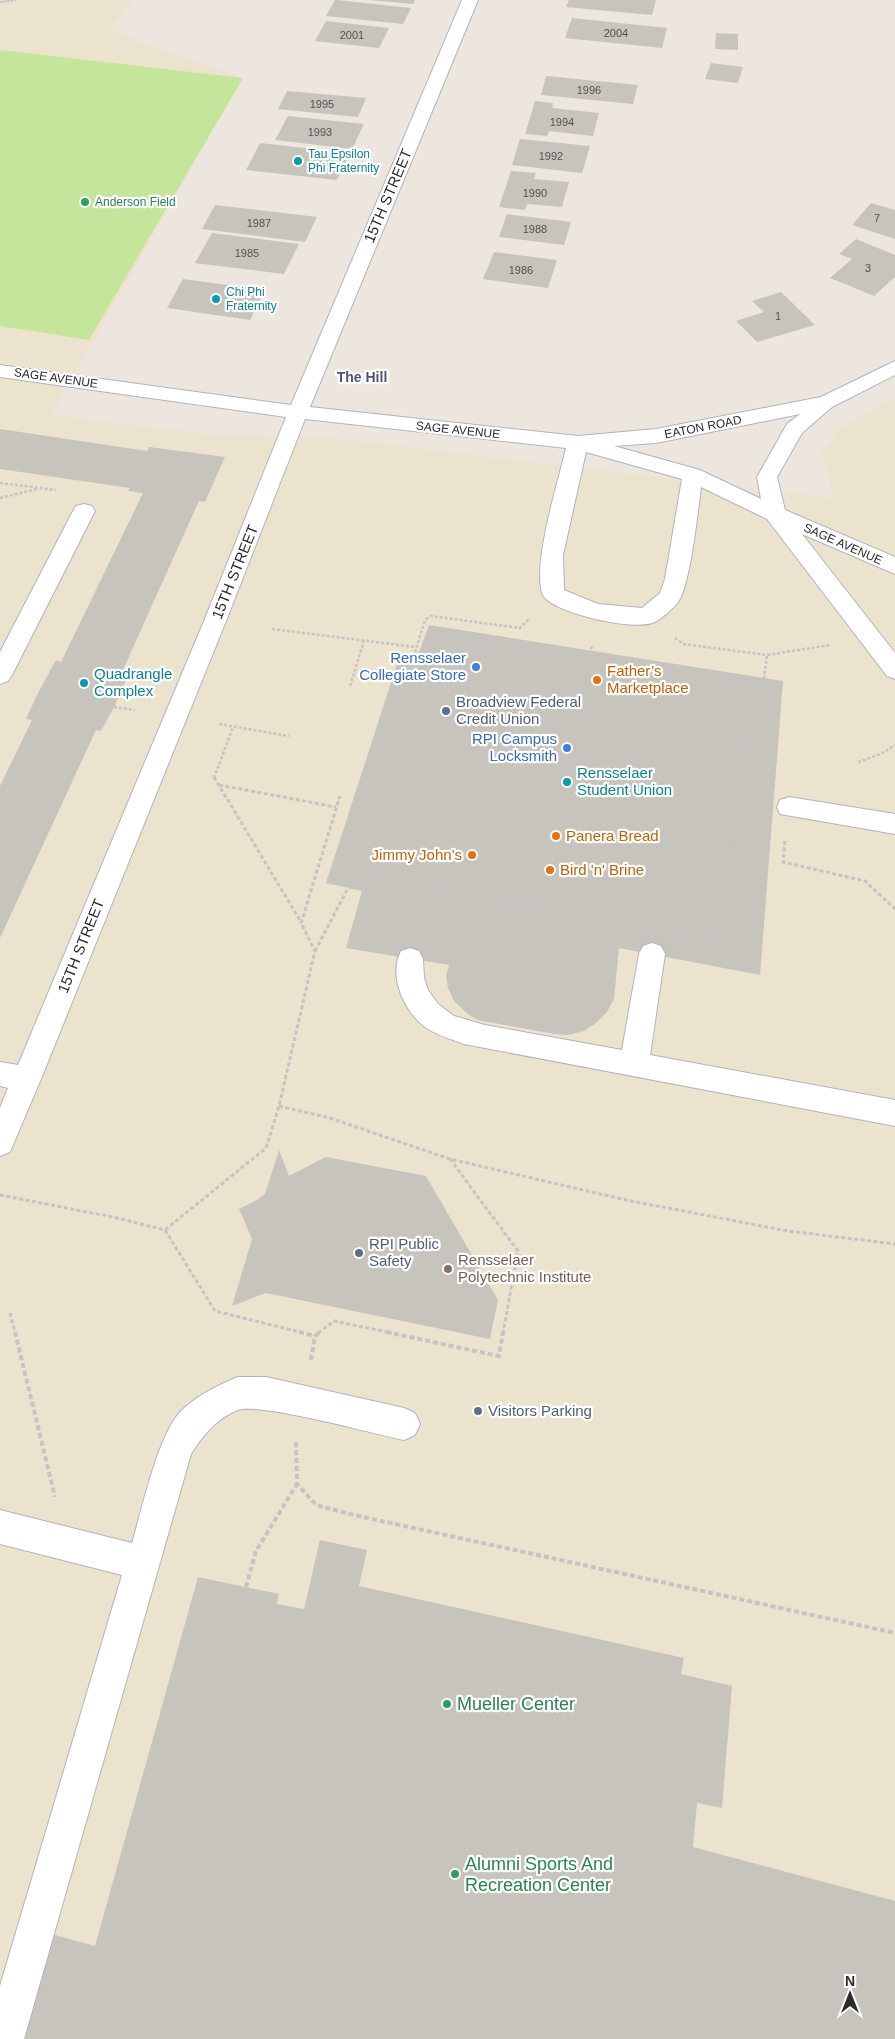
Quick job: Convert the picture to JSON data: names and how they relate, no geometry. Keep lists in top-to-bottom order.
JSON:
{
  "streets": {
    "street": ["15TH STREET", "SAGE AVENUE", "EATON ROAD"]
  },
  "crossings": [
    ["15TH STREET", "SAGE AVENUE"],
    ["SAGE AVENUE", "EATON ROAD"]
  ],
  "districts": ["The Hill"],
  "places": [
    "Tau Epsilon Phi Fraternity",
    "Anderson Field",
    "Chi Phi Fraternity",
    "Rensselaer Collegiate Store",
    "Father’s Marketplace",
    "Quadrangle Complex",
    "Broadview Federal Credit Union",
    "RPI Campus Locksmith",
    "Rensselaer Student Union",
    "Panera Bread",
    "Jimmy John's",
    "Bird 'n' Brine",
    "RPI Public Safety",
    "Rensselaer Polytechnic Institute",
    "Visitors Parking",
    "Mueller Center",
    "Alumni Sports And Recreation Center"
  ],
  "house_numbers": [
    "2004",
    "2001",
    "1996",
    "1995",
    "1994",
    "1993",
    "1992",
    "1990",
    "7",
    "1987",
    "1988",
    "1985",
    "3",
    "1986",
    "1"
  ],
  "north": "top"
}
